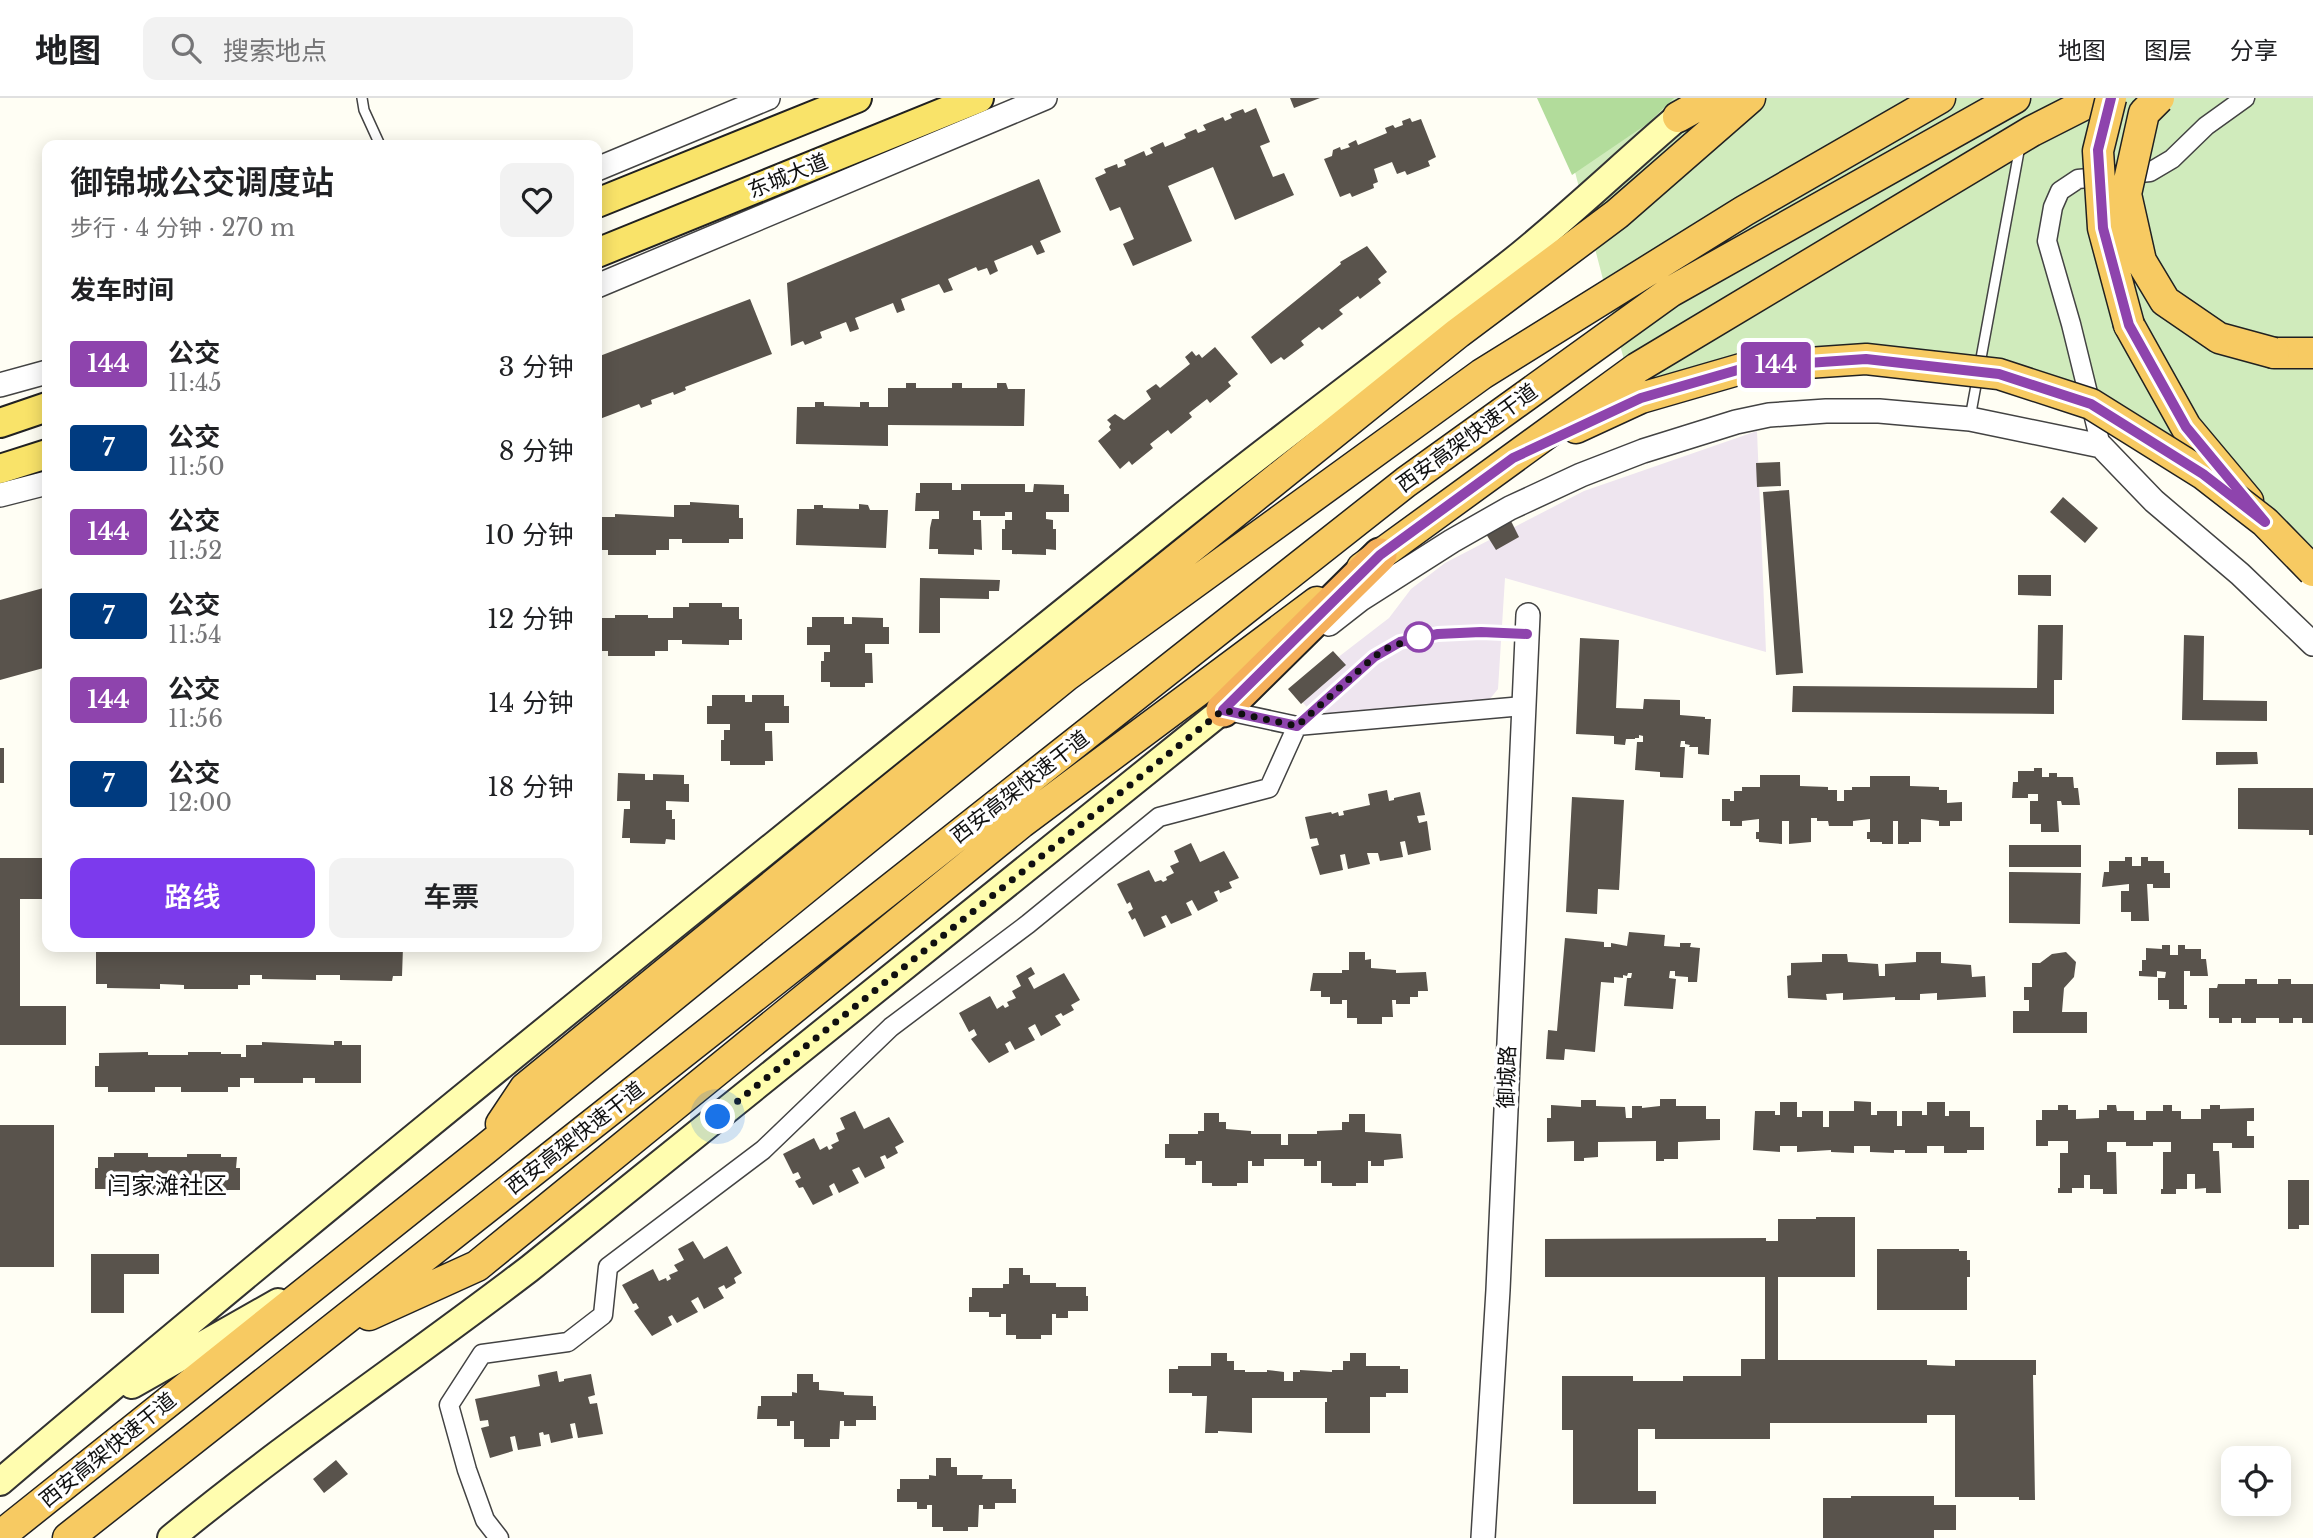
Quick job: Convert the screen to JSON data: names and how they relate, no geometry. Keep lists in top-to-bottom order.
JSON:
{
  "streets": {
    "highway": ["西安高架快速干道"],
    "main road": ["东城大道"],
    "street": ["御城路"]
  },
  "districts": ["闫家滩社区"],
  "lines": ["bus line 144"],
  "page": {
    "header": "地图",
    "search": "搜索地点",
    "nav": ["地图", "图层", "分享"],
    "on_map": "144",
    "heading": [
      ["御锦城公交调度站", "步行 · 4 分钟 · 270 m"],
      "发车时间"
    ],
    "list": [
      {
        "mark": "144",
        "name": "公交",
        "note": "11:45",
        "value": "3 分钟"
      },
      {
        "mark": "7",
        "name": "公交",
        "note": "11:50",
        "value": "8 分钟"
      },
      {
        "mark": "144",
        "name": "公交",
        "note": "11:52",
        "value": "10 分钟"
      },
      {
        "mark": "7",
        "name": "公交",
        "note": "11:54",
        "value": "12 分钟"
      },
      {
        "mark": "144",
        "name": "公交",
        "note": "11:56",
        "value": "14 分钟"
      },
      {
        "mark": "7",
        "name": "公交",
        "note": "12:00",
        "value": "18 分钟"
      }
    ],
    "buttons": ["路线", "车票"]
  }
}
